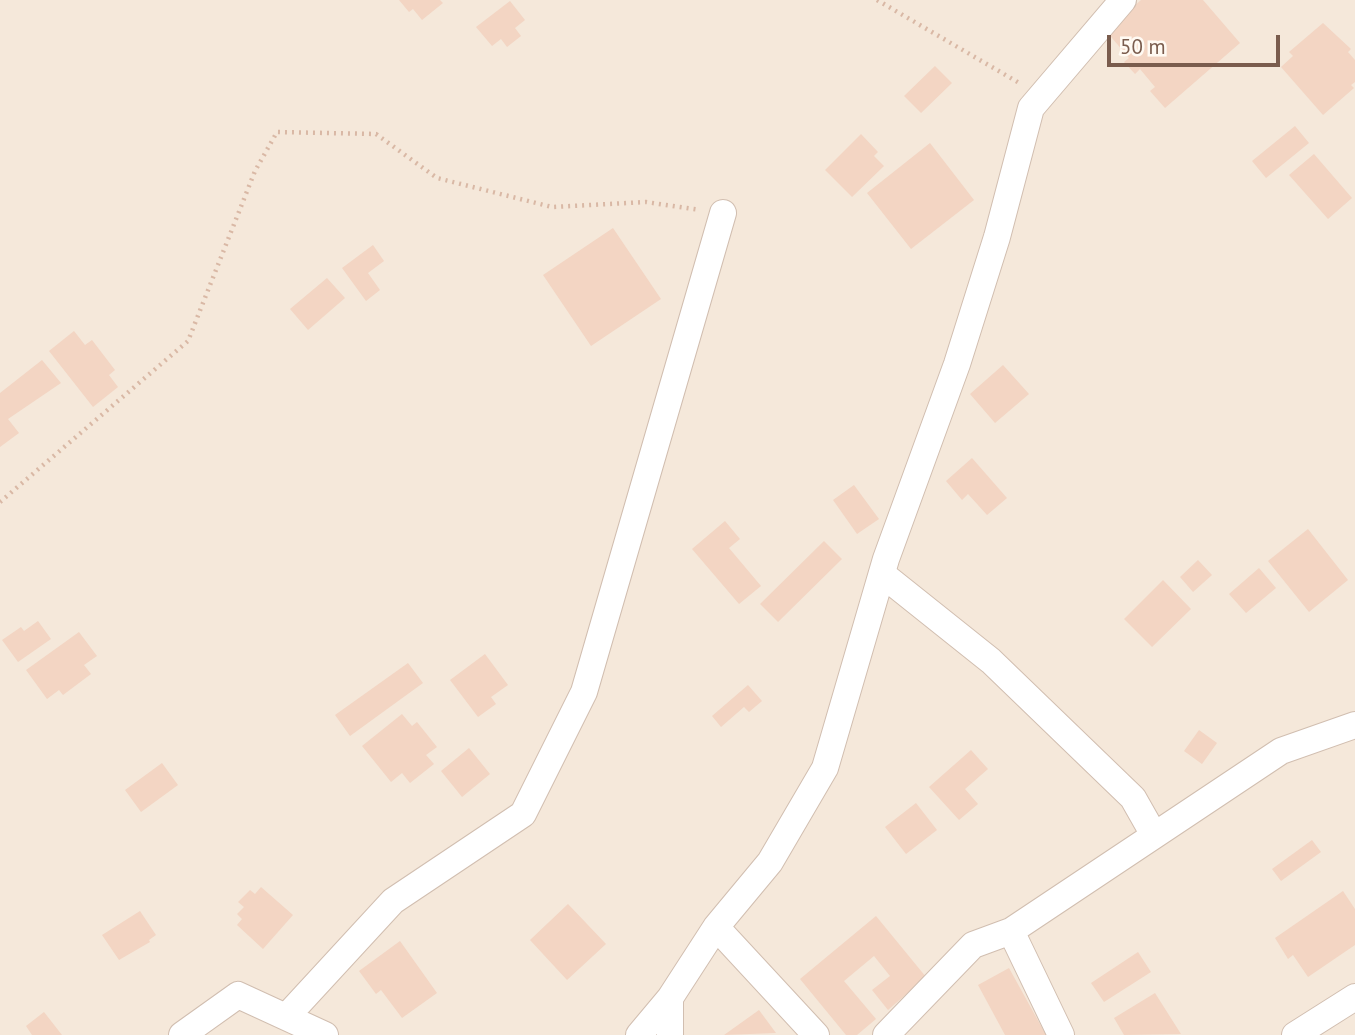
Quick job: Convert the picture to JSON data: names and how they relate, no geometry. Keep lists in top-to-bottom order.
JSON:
{
  "scale_bar": "50 m"
}
